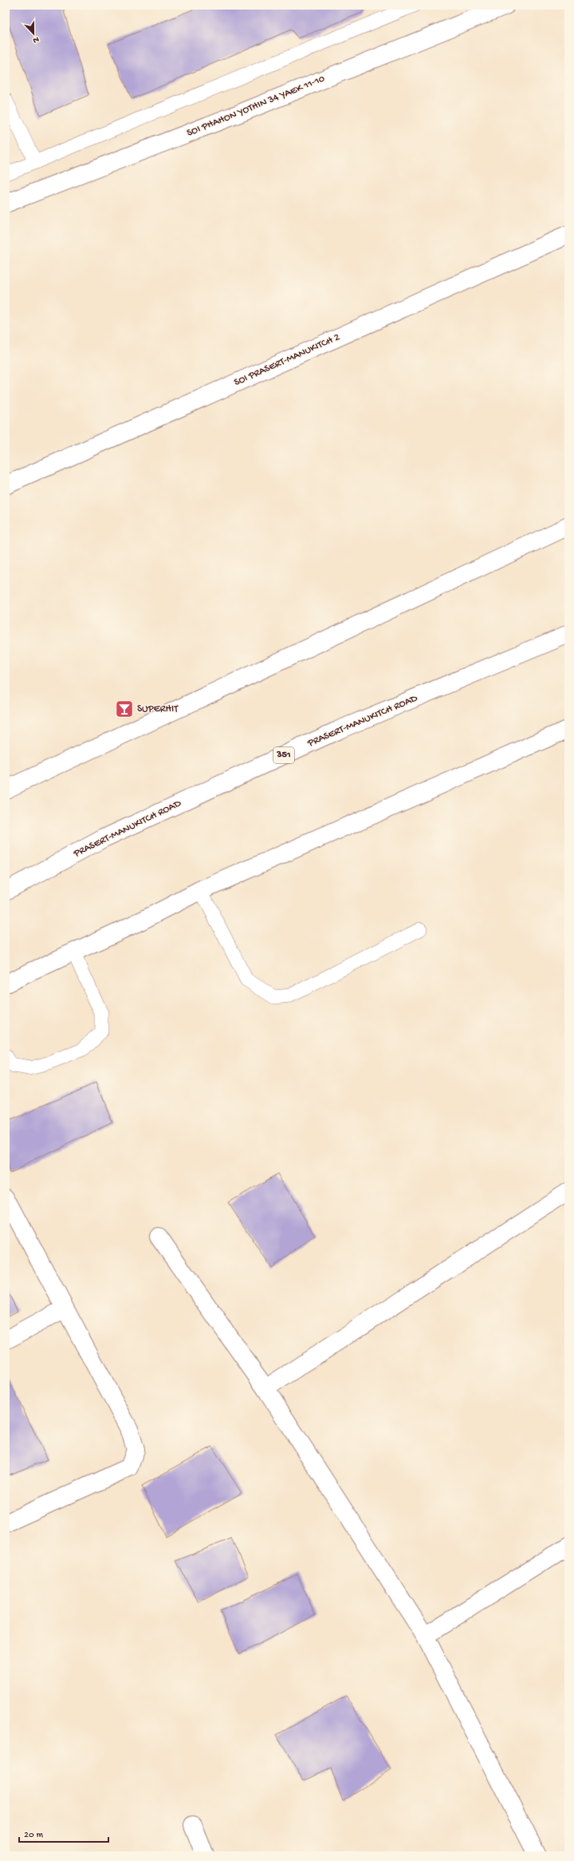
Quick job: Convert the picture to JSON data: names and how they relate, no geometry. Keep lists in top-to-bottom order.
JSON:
{
  "streets": {
    "street": [
      "SOI PHAHON YOTHIN 34 YAEK 11-10",
      "SOI PRASERT-MANUKITCH 2",
      "PRASERT-MANUKITCH ROAD",
      "351"
    ]
  },
  "places": {
    "bar": ["SUPERHIT"]
  },
  "scale_bar": "20 m",
  "north": "bottom"
}
